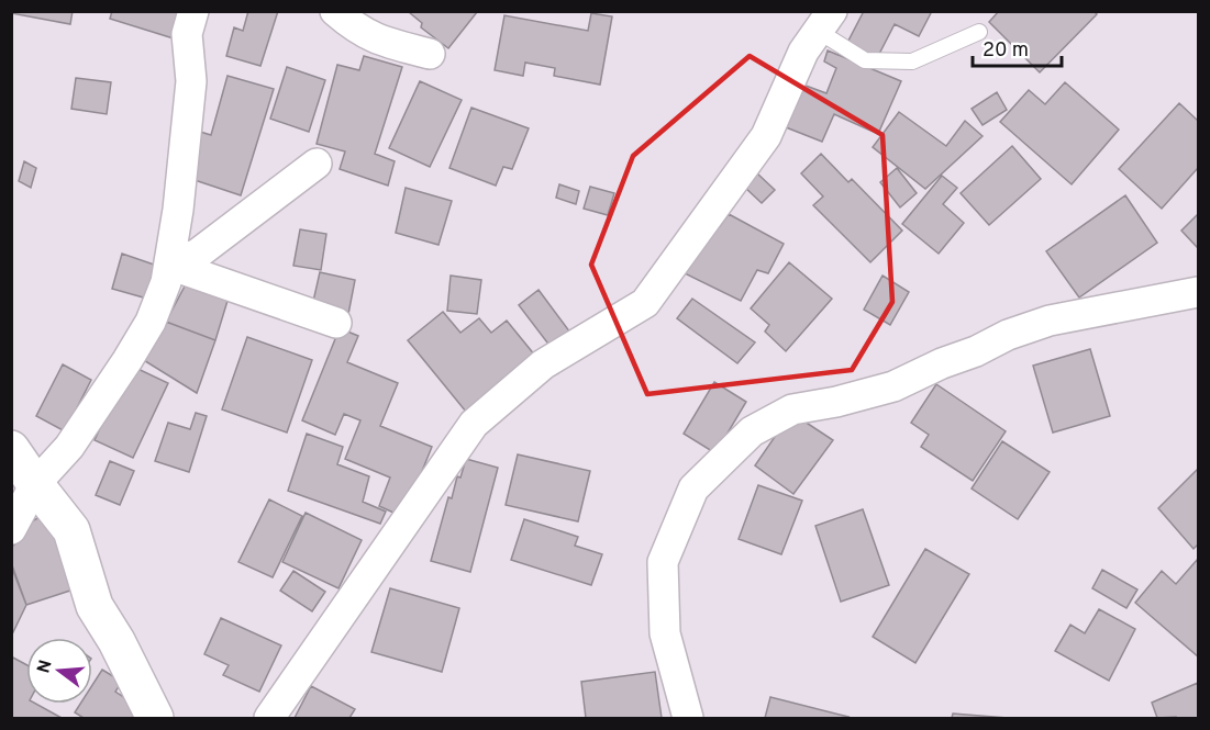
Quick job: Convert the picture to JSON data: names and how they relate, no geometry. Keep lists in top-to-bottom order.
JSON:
{
  "scale_bar": "20 m",
  "north": "left"
}
